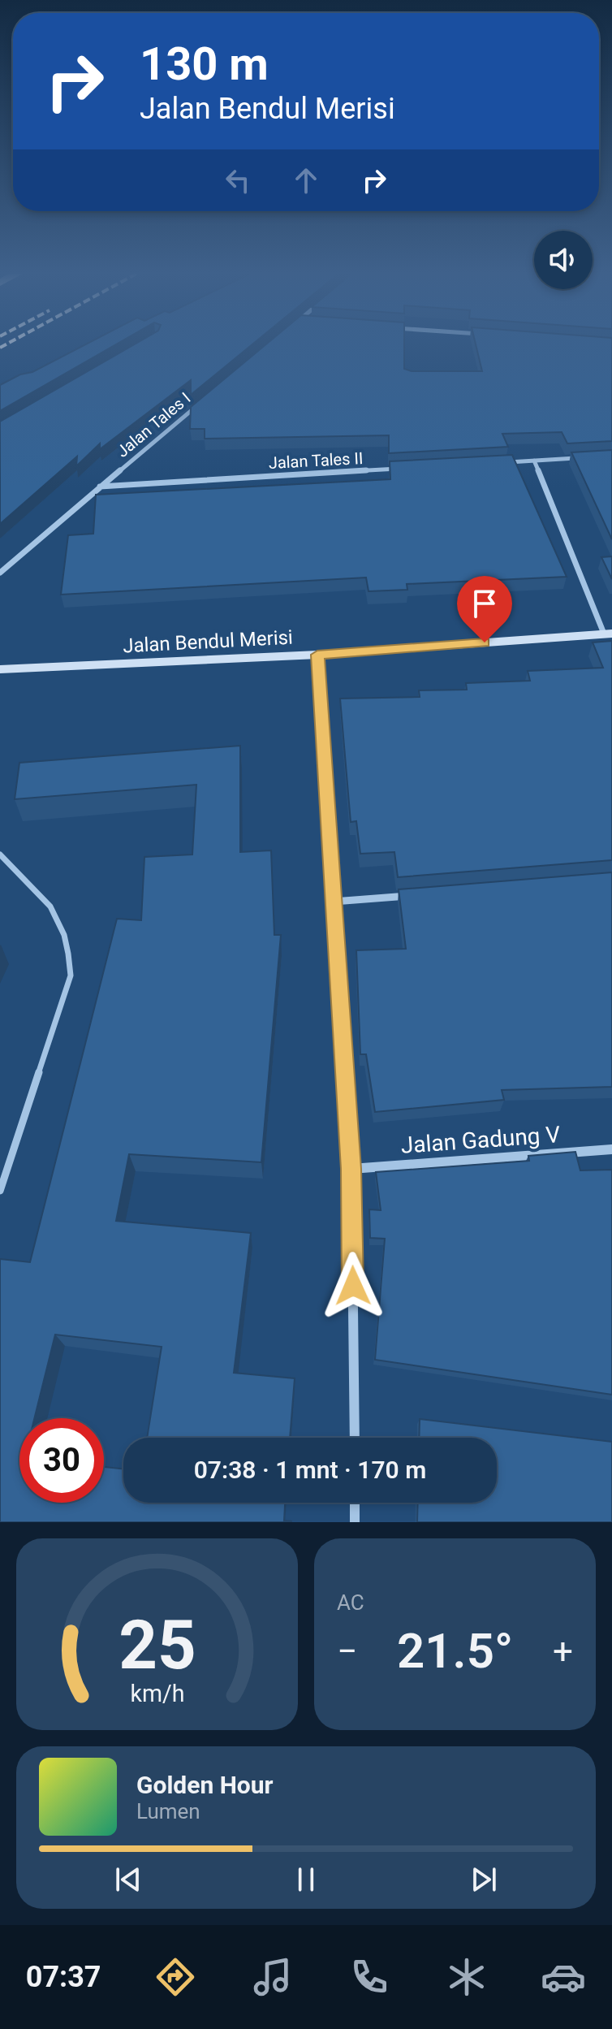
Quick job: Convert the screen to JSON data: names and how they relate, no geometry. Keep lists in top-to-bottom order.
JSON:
{
  "streets": {
    "street": [
      "Jalan Tales I",
      "Jalan Tales II",
      "Jalan Bendul Merisi",
      "Jalan Gadung V"
    ]
  },
  "crossings": [
    ["Jalan Tales I", "Jalan Tales II"]
  ],
  "page": {
    "turn": ["130 m", "Jalan Bendul Merisi"],
    "limit": "30",
    "trip": "07:38 · 1 mnt · 170 m",
    "tile": "AC",
    "heat": ["−", "21.5°", "+"],
    "song": ["Golden Hour", "Lumen"],
    "tabs": "07:37",
    "gauge": ["25", "km/h"]
  }
}
